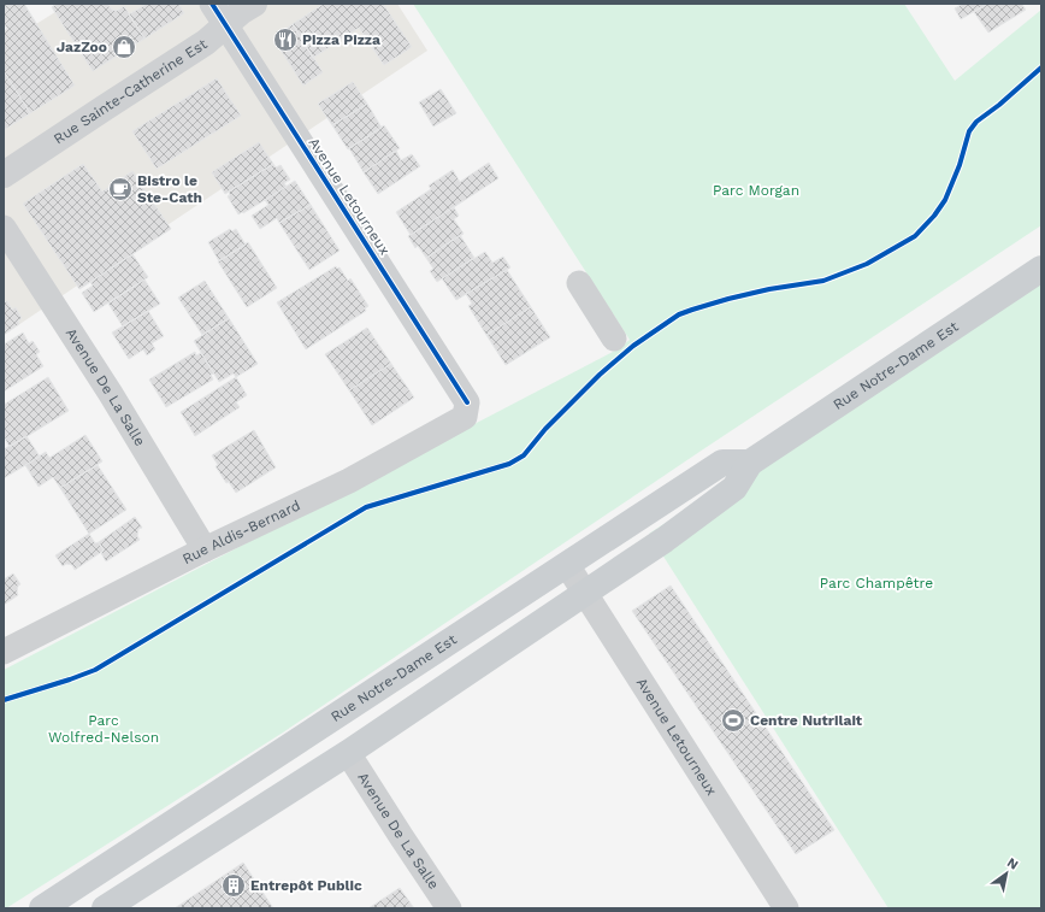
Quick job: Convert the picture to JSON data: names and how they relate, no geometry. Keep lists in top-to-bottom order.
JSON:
{
  "streets": {
    "main road": ["Rue Notre-Dame Est"],
    "street": [
      "Rue Sainte-Catherine Est",
      "Avenue Letourneux",
      "Avenue De La Salle",
      "Rue Aldis-Bernard"
    ]
  },
  "crossings": [
    ["Rue Sainte-Catherine Est", "Avenue Letourneux"],
    ["Avenue Letourneux", "Rue Notre-Dame Est"],
    ["Avenue Letourneux", "Rue Aldis-Bernard"],
    ["Rue Notre-Dame Est", "Avenue De La Salle"],
    ["Avenue De La Salle", "Rue Aldis-Bernard"]
  ],
  "parks": ["Parc Morgan", "Parc Champêtre", "Parc Wolfred-Nelson"],
  "places": {
    "restaurant": ["Pizza Pizza"],
    "shop": ["JazZoo"],
    "cafe": ["Bistro le Ste-Cath"],
    "sports": ["Centre Nutrilait"],
    "building": ["Entrepôt Public"]
  },
  "north": "top right"
}
